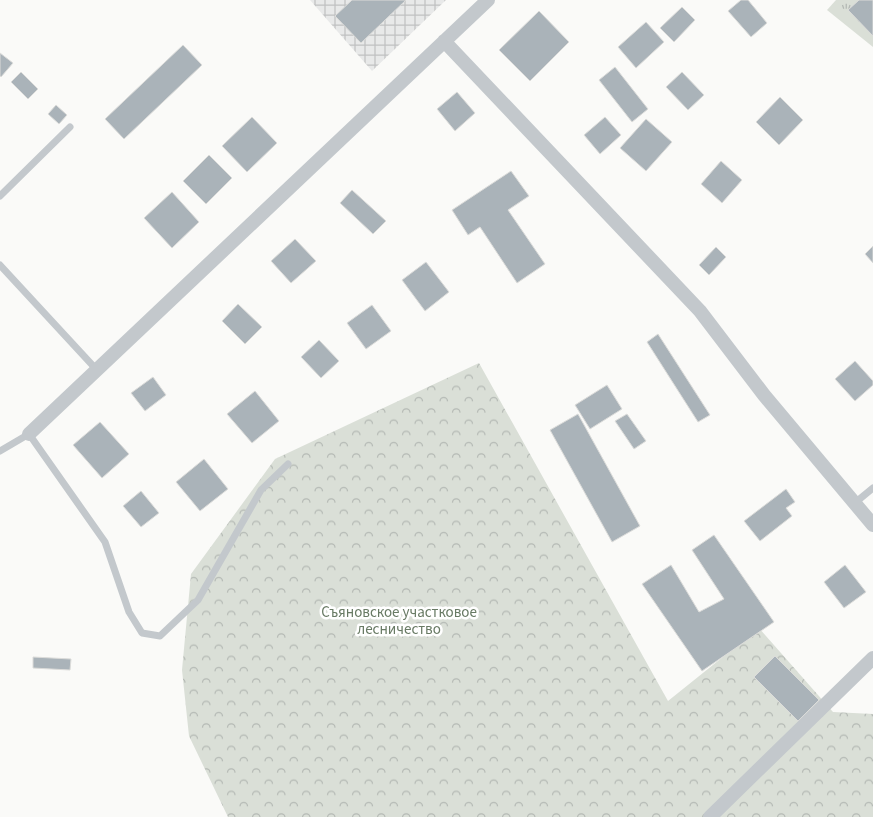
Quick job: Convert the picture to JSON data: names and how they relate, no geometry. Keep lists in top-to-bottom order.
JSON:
{
  "parks": ["Съяновское участковое лесничество"]
}
